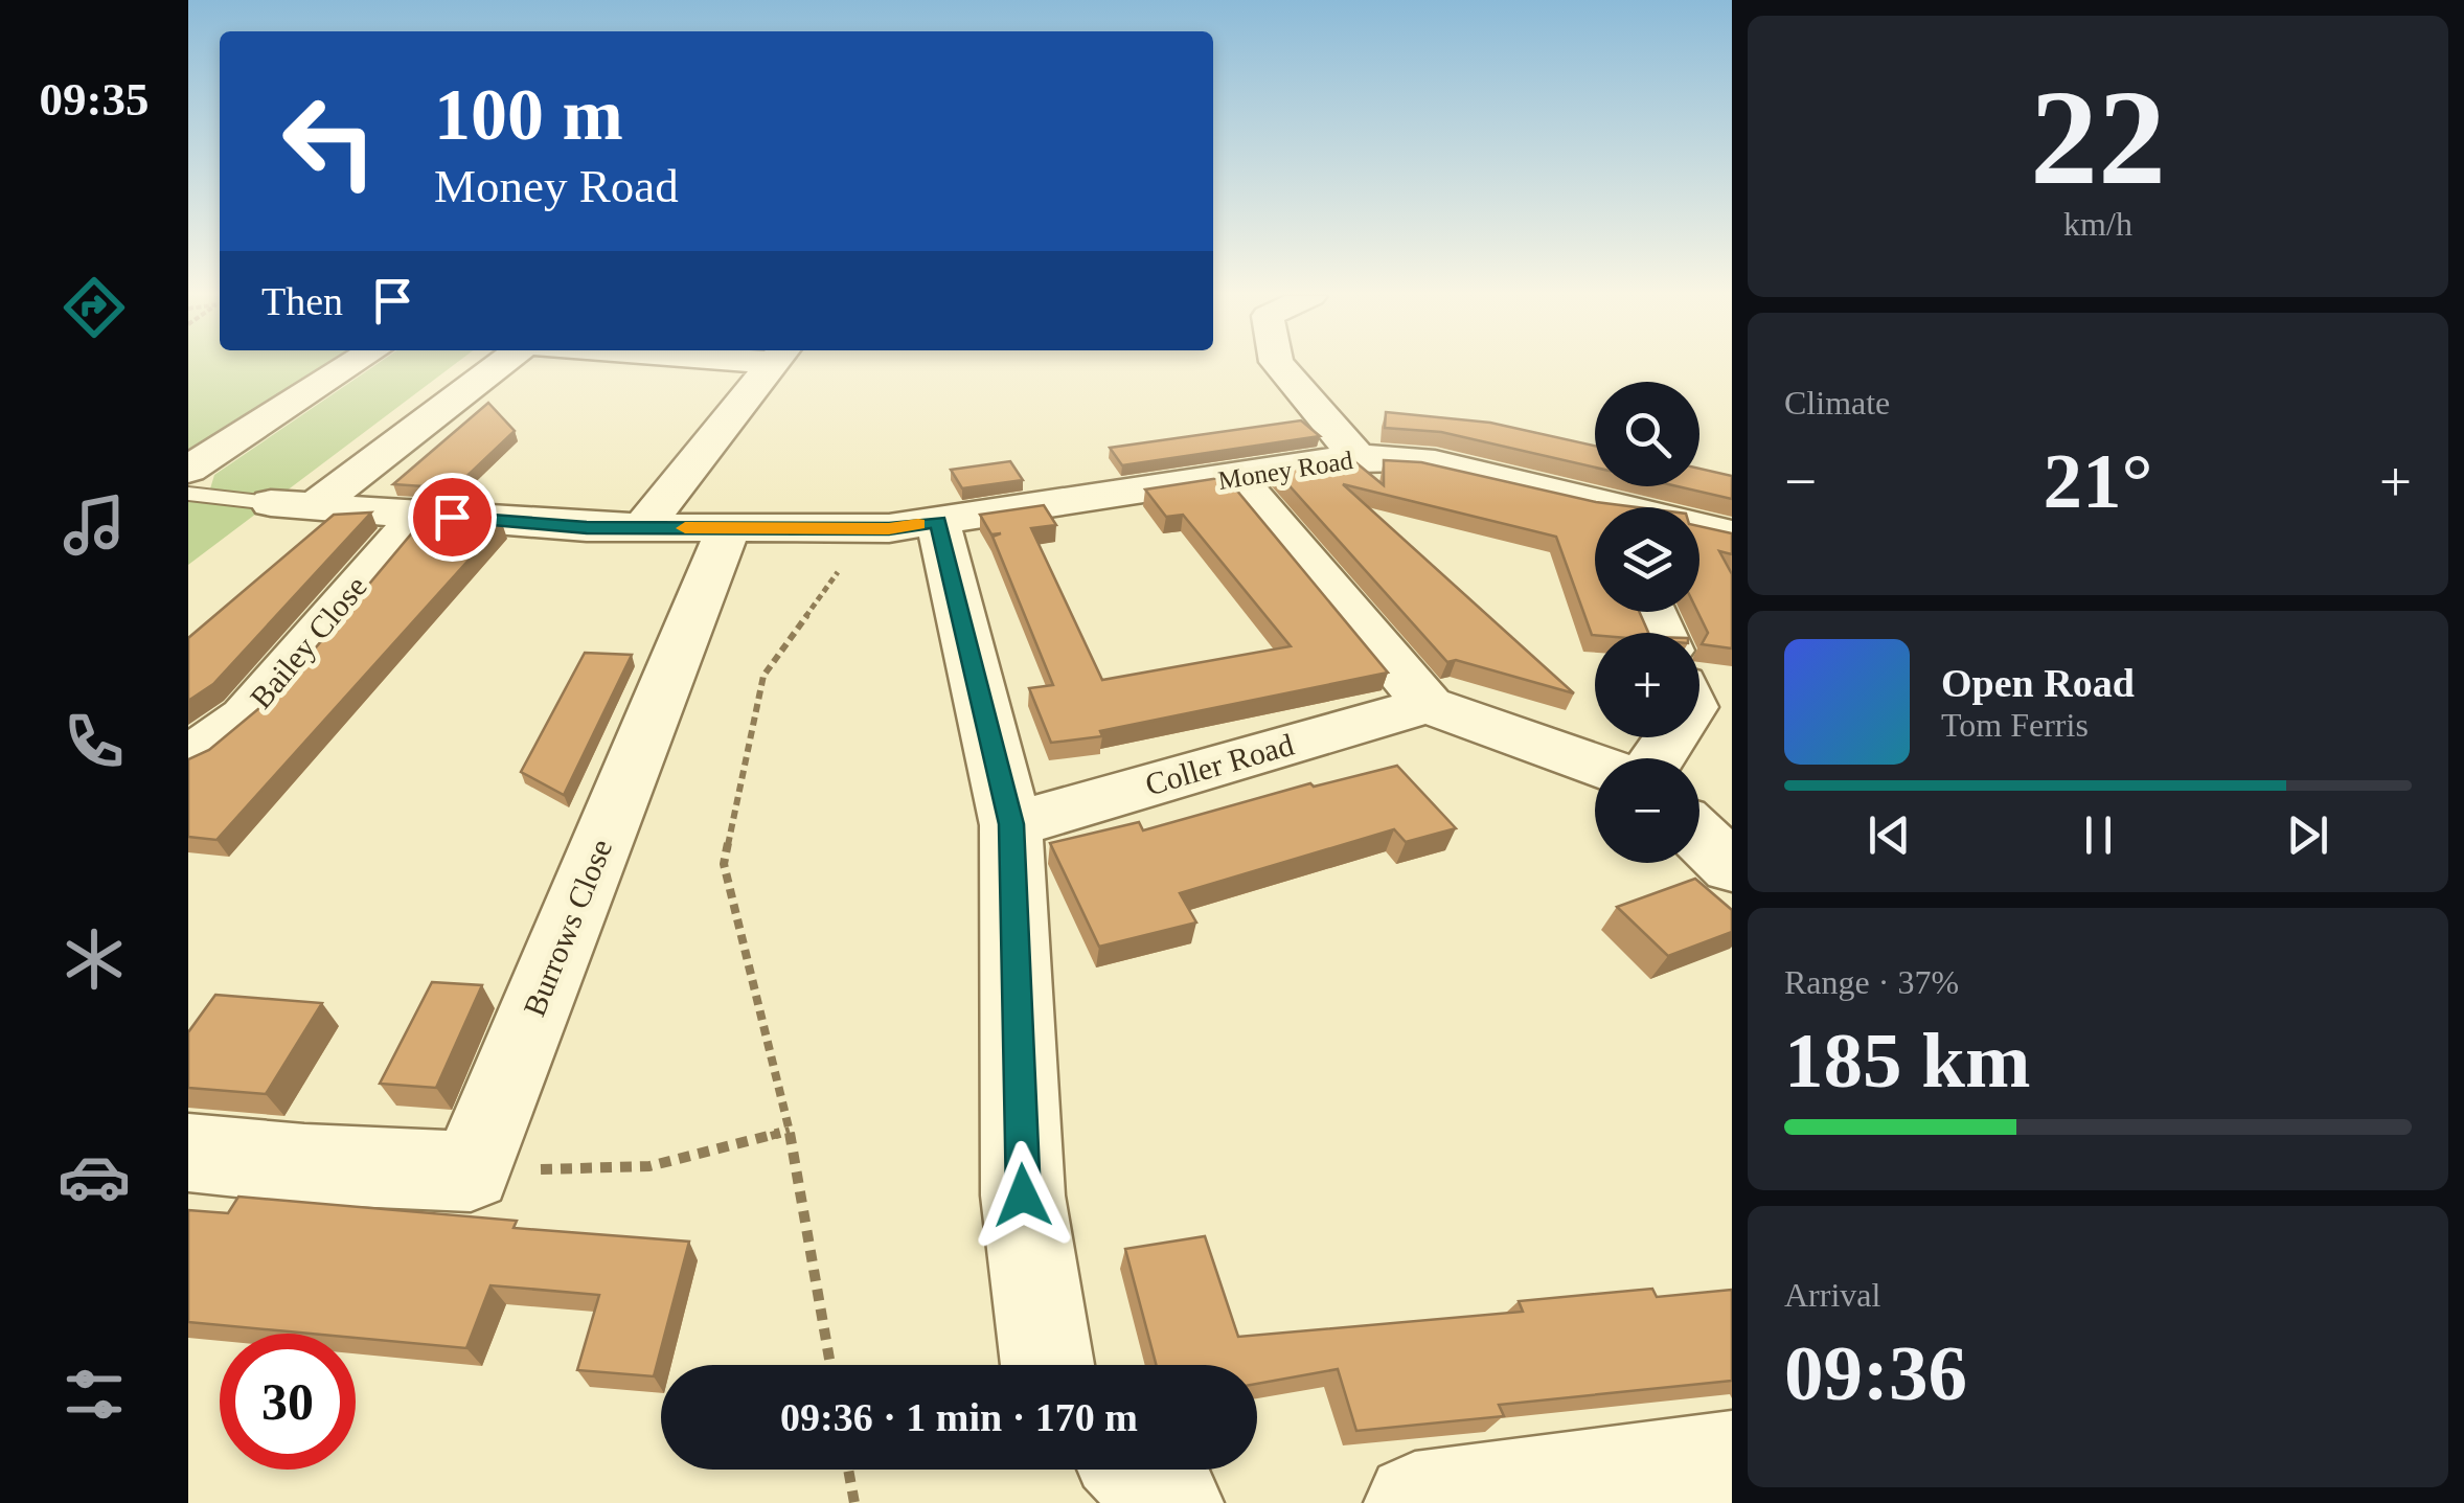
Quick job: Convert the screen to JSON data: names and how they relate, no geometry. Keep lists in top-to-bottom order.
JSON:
{
  "streets": {
    "street": [
      "Money Road",
      "Bailey Close",
      "Coller Road",
      "Burrows Close"
    ]
  },
  "crossings": [
    ["Money Road", "Bailey Close"],
    ["Money Road", "Burrows Close"]
  ],
  "page": {
    "tabs": "09:35",
    "tile": [
      ["22", "km/h"],
      "Climate",
      ["Range · 37%", "185 km"],
      ["Arrival", "09:36"]
    ],
    "turn": ["100 m", "Money Road"],
    "then": "Then",
    "map_buttons": ["+", "−"],
    "heat": ["−", "21°", "+"],
    "song": ["Open Road", "Tom Ferris"],
    "limit": "30",
    "trip": "09:36 · 1 min · 170 m"
  }
}
